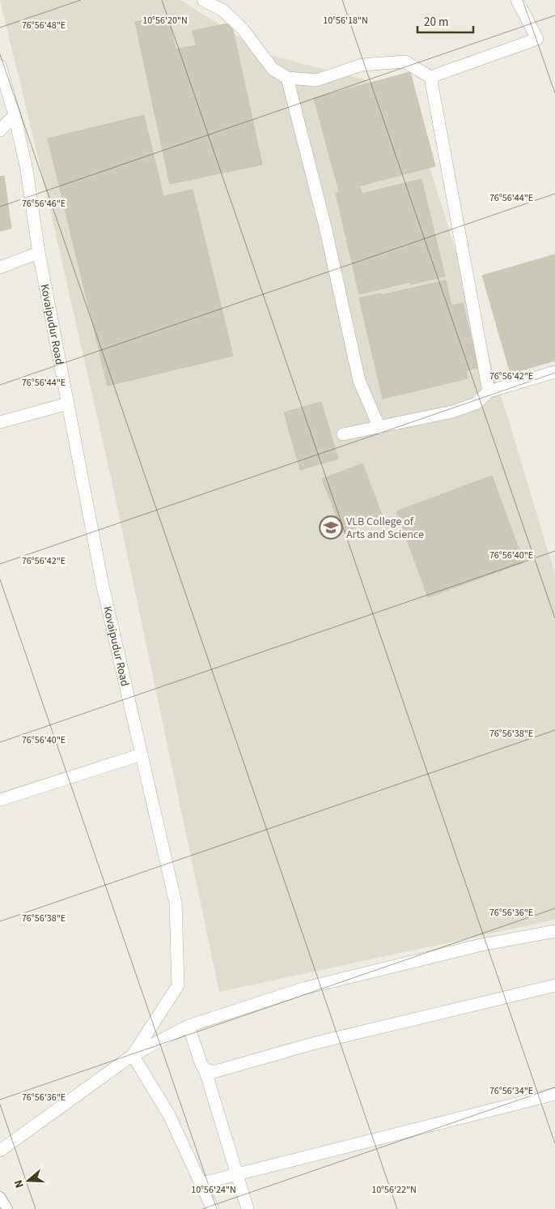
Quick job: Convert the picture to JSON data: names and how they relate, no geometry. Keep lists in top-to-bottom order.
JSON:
{
  "streets": {
    "street": ["Kovaipudur Road"]
  },
  "places": {
    "school or university": ["VLB College of Arts and Science"]
  },
  "scale_bar": "20 m",
  "north": "left",
  "coordinates": [
    "10°56'20\"N",
    "10°56'18\"N",
    "76°56'48\"E",
    "76°56'44\"E",
    "76°56'46\"E",
    "76°56'42\"E",
    "76°56'40\"E",
    "76°56'38\"E",
    "76°56'36\"E",
    "76°56'34\"E",
    "10°56'24\"N",
    "10°56'22\"N"
  ]
}
